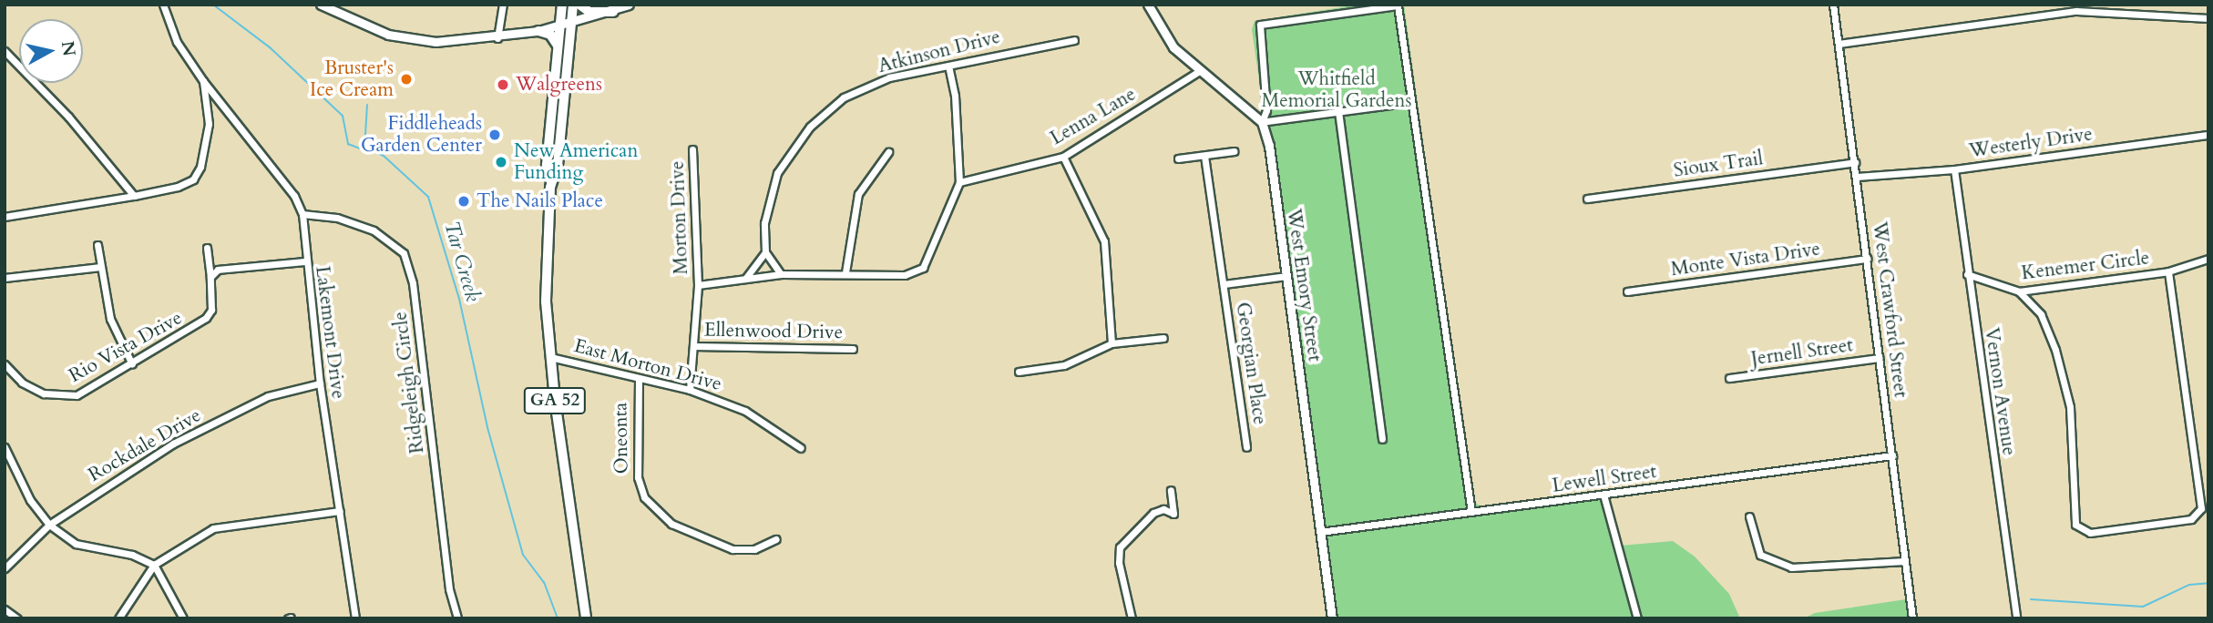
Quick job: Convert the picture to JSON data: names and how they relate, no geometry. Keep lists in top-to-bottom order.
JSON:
{
  "streets": {
    "main road": ["GA 52"],
    "street": [
      "Atkinson Drive",
      "Lenna Lane",
      "Westerly Drive",
      "Sioux Trail",
      "Morton Drive",
      "Monte Vista Drive",
      "Kenemer Circle",
      "West Emory Street",
      "West Crawford Street",
      "Ellenwood Drive",
      "Lakemont Drive",
      "Rio Vista Drive",
      "Jernell Street",
      "Georgian Place",
      "East Morton Drive",
      "Ridgeleigh Circle",
      "Vernon Avenue",
      "Oneonta",
      "Rockdale Drive",
      "Lewell Street"
    ]
  },
  "crossings": [
    ["Westerly Drive", "West Crawford Street"],
    ["Westerly Drive", "Vernon Avenue"],
    ["Sioux Trail", "West Crawford Street"],
    ["Morton Drive", "Ellenwood Drive"],
    ["Morton Drive", "East Morton Drive"],
    ["Monte Vista Drive", "West Crawford Street"],
    ["Kenemer Circle", "Vernon Avenue"],
    ["West Emory Street", "Georgian Place"],
    ["West Emory Street", "Lewell Street"],
    ["West Crawford Street", "Jernell Street"],
    ["West Crawford Street", "Lewell Street"],
    ["Lakemont Drive", "Ridgeleigh Circle"],
    ["Lakemont Drive", "Rockdale Drive"],
    ["East Morton Drive", "GA 52"],
    ["East Morton Drive", "Oneonta"]
  ],
  "water": ["Tar Creek"],
  "parks": ["Whitfield Memorial Gardens"],
  "places": [
    "Bruster's Ice Cream",
    "Walgreens",
    "Fiddleheads Garden Center",
    "New American Funding",
    "The Nails Place"
  ],
  "north": "right"
}
